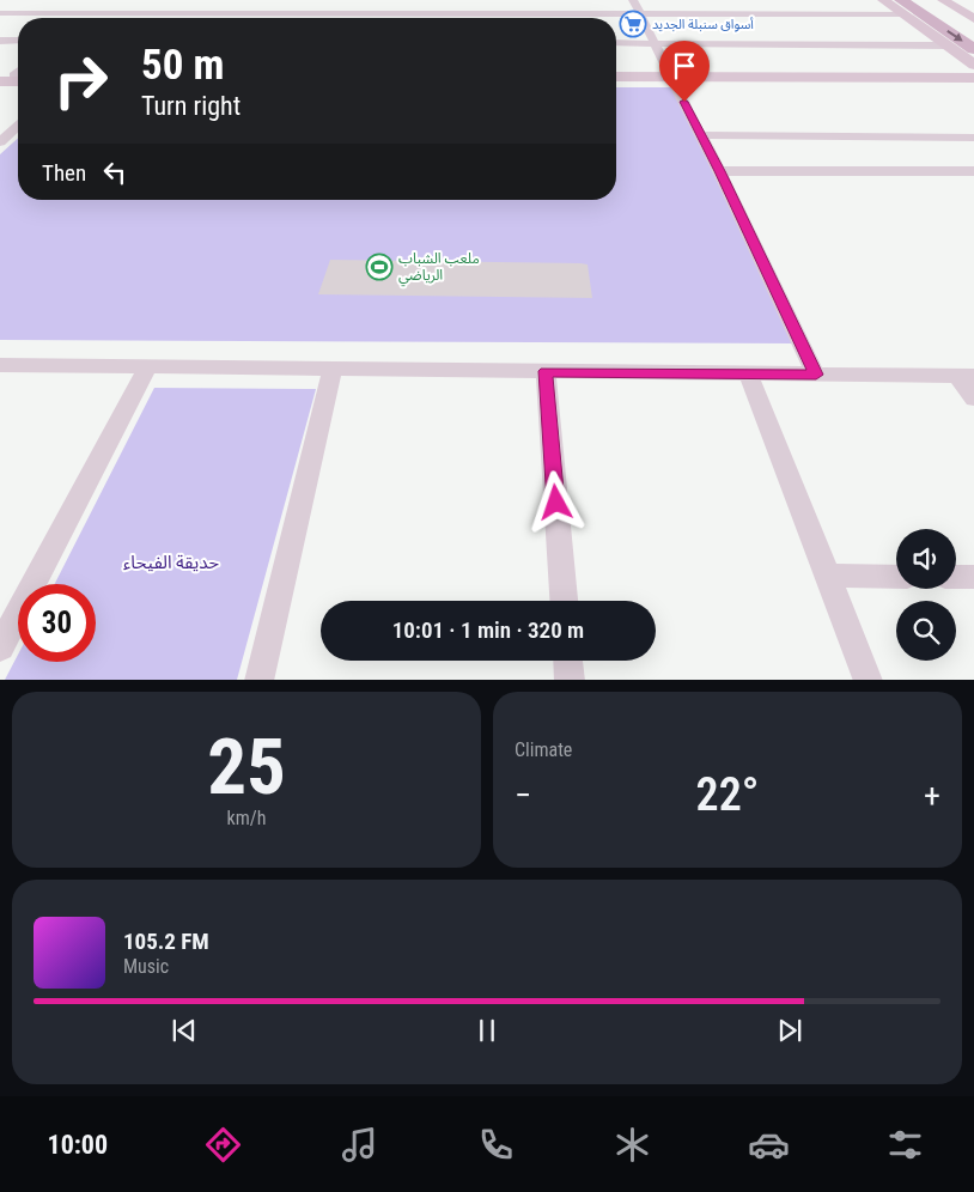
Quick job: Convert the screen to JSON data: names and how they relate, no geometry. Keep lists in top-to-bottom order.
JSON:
{
  "parks": ["حديقة الفيحاء"],
  "places": {
    "supermarket": ["أسواق سنبلة الجديد"],
    "sports": ["ملعب الشباب الرياضي"]
  },
  "page": {
    "turn": ["50 m", "Turn right"],
    "then": "Then",
    "limit": "30",
    "trip": "10:01 · 1 min · 320 m",
    "tile": [
      ["25", "km/h"],
      "Climate"
    ],
    "heat": ["−", "22°", "+"],
    "song": ["105.2 FM", "Music"],
    "tabs": "10:00"
  }
}
